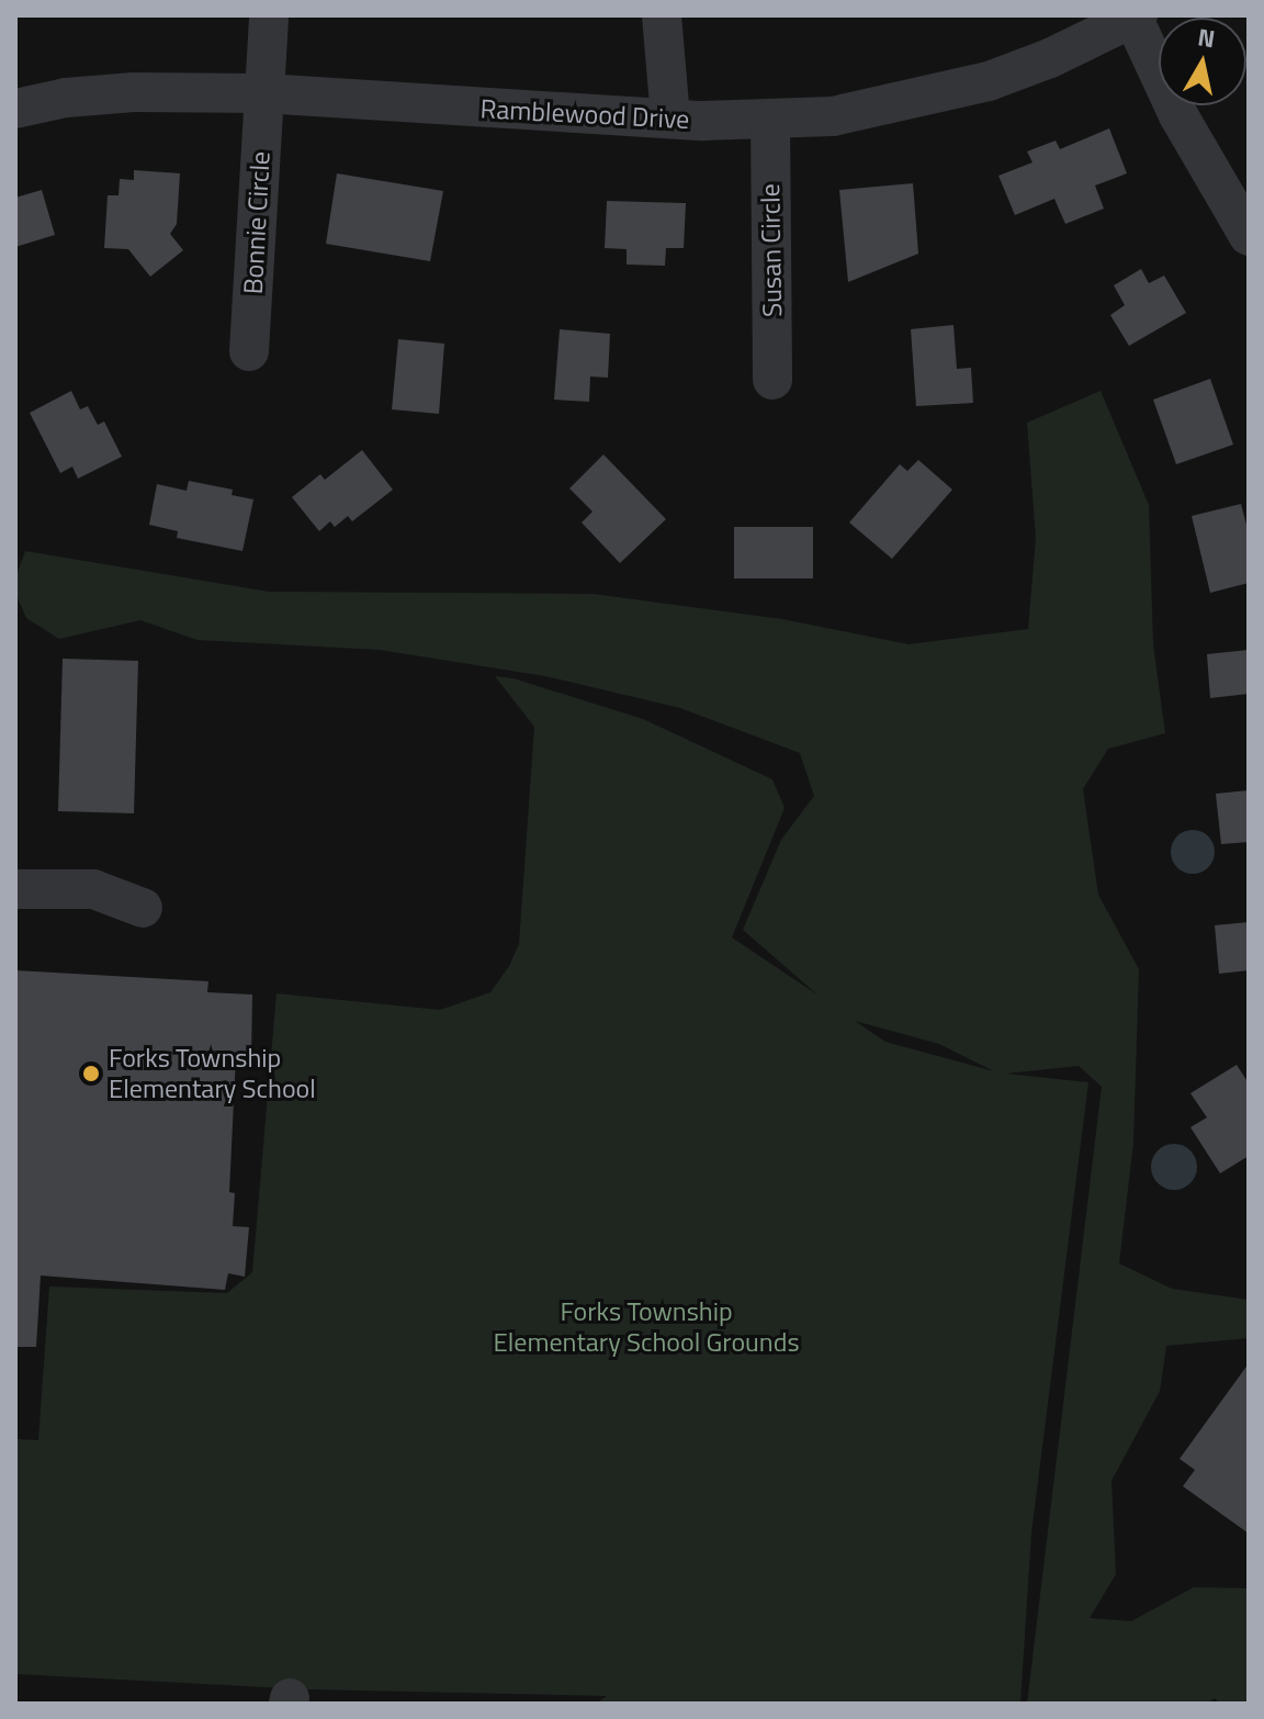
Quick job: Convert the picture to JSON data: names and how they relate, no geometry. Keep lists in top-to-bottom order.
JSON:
{
  "streets": {
    "street": ["Ramblewood Drive", "Bonnie Circle", "Susan Circle"]
  },
  "crossings": [
    ["Ramblewood Drive", "Bonnie Circle"],
    ["Ramblewood Drive", "Susan Circle"]
  ],
  "parks": ["Forks Township Elementary School Grounds"],
  "places": ["Forks Township Elementary School"],
  "north": "top"
}
